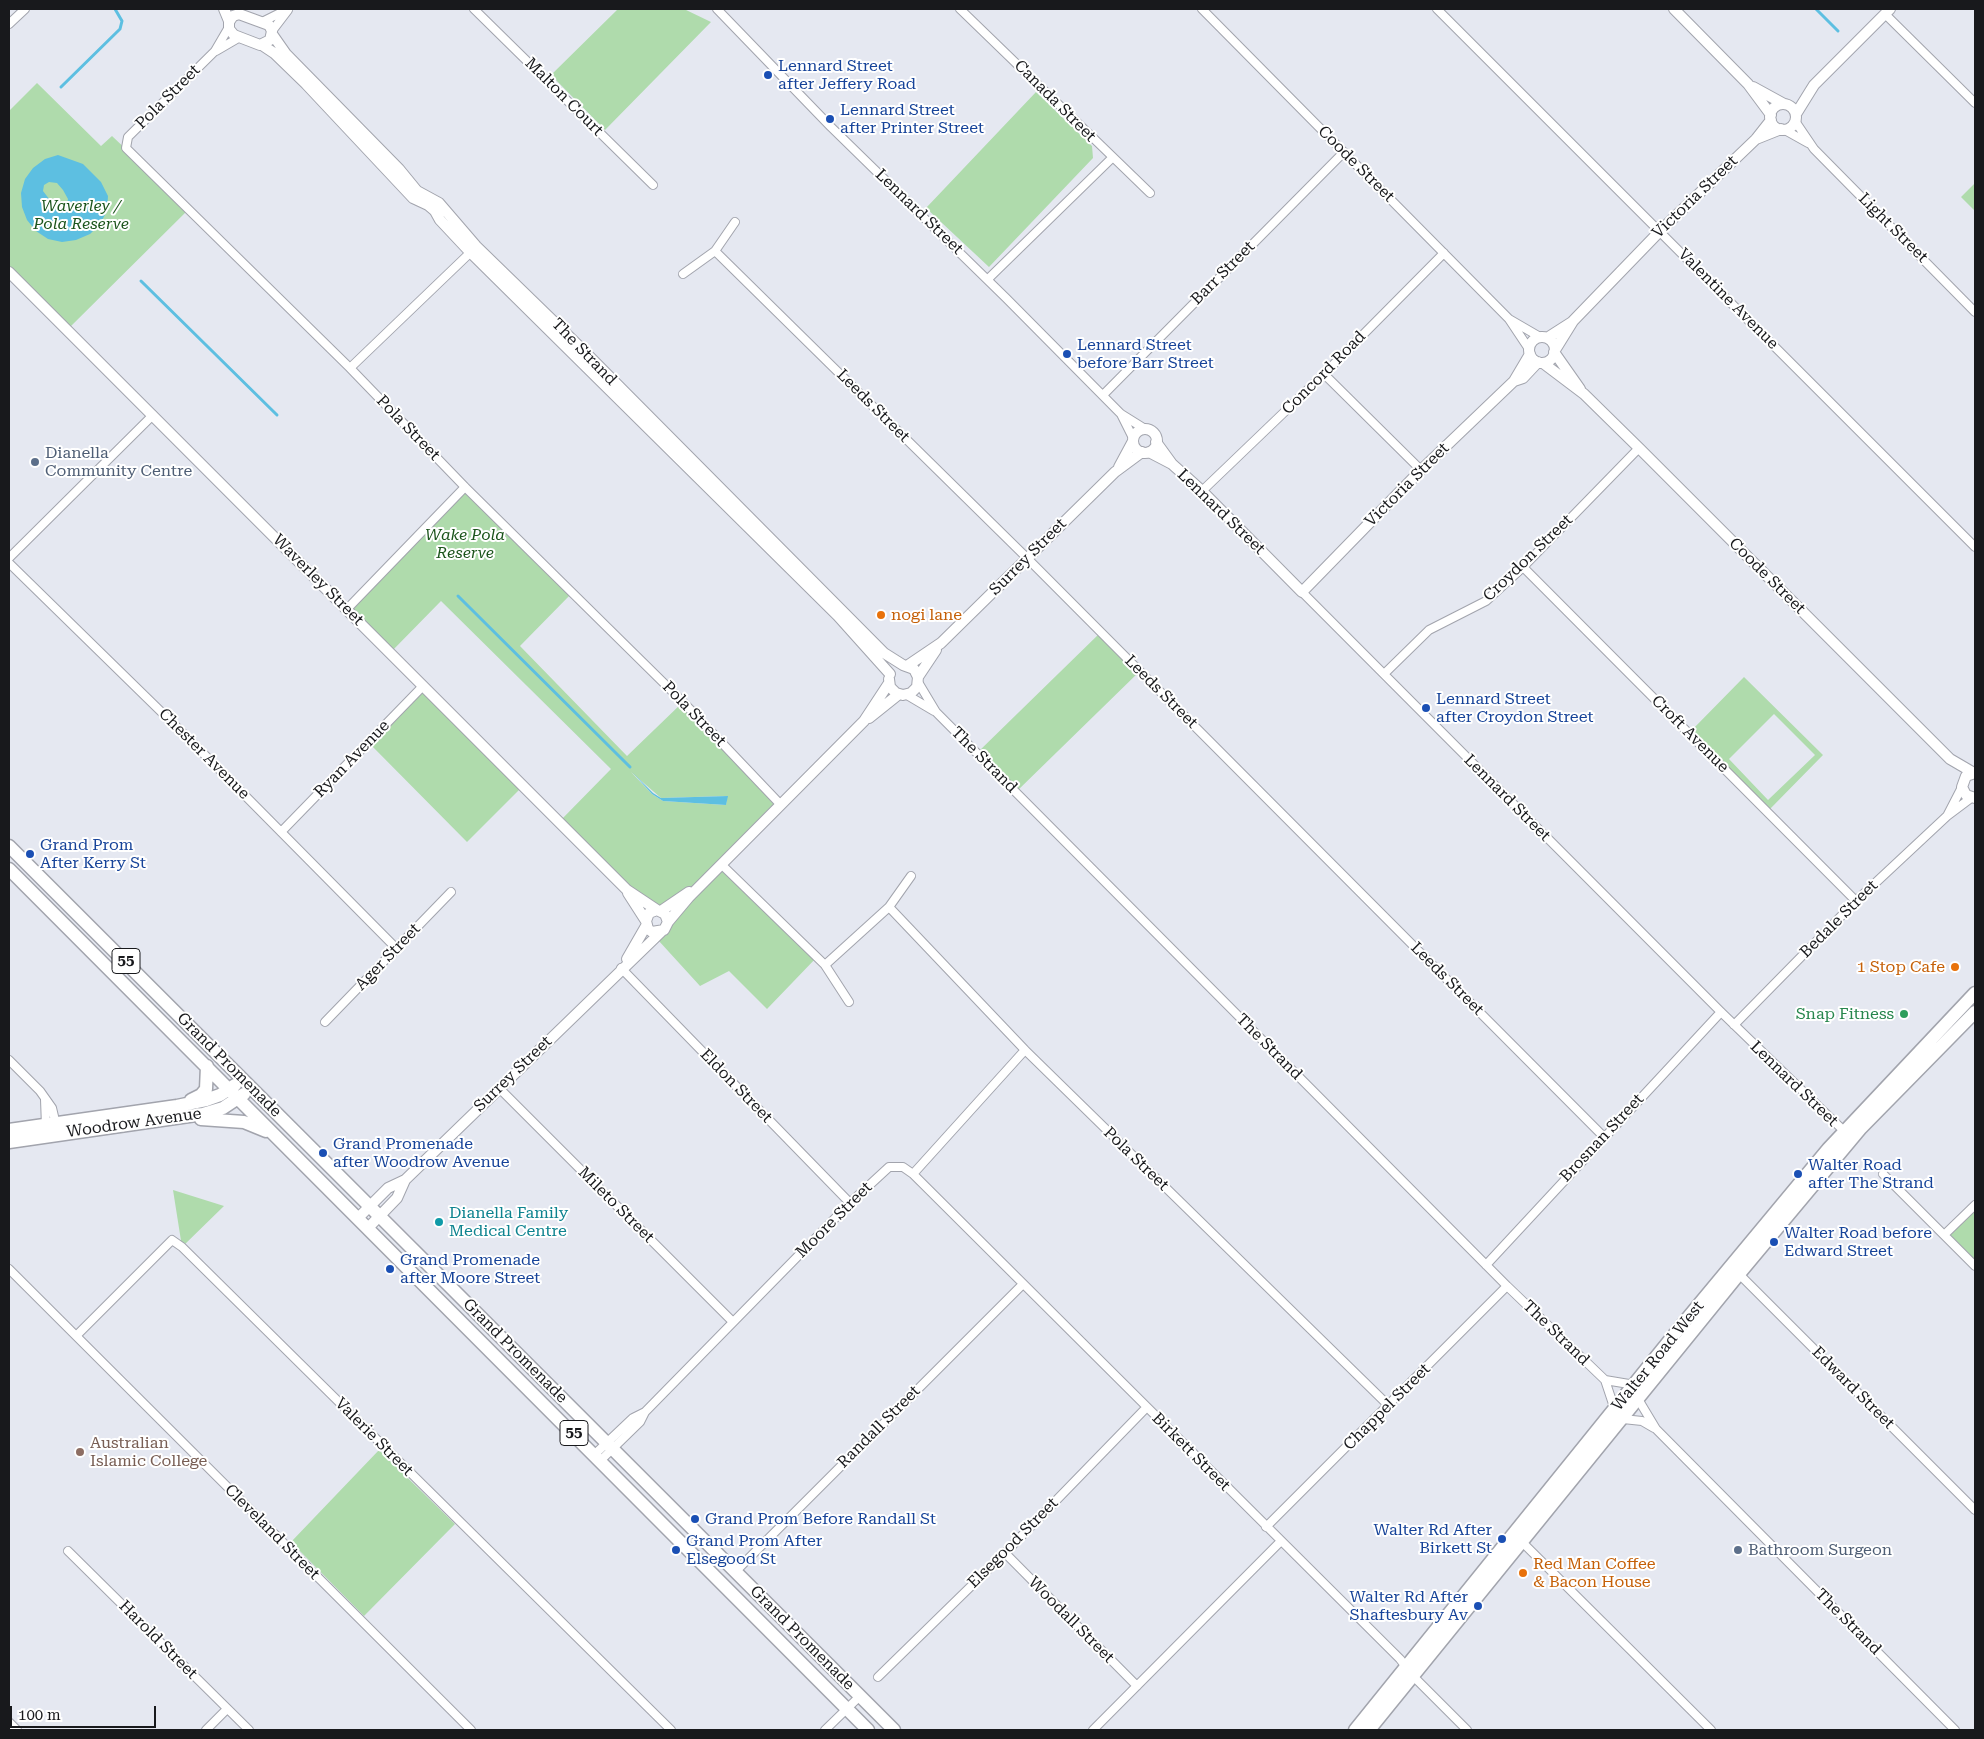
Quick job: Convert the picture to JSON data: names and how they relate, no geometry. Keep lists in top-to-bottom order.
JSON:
{
  "streets": {
    "main road": [
      "55",
      "Grand Promenade",
      "Woodrow Avenue",
      "Walter Road West"
    ],
    "street": [
      "Pola Street",
      "Malton Court",
      "Canada Street",
      "Coode Street",
      "Victoria Street",
      "Lennard Street",
      "Light Street",
      "Barr Street",
      "Valentine Avenue",
      "The Strand",
      "Concord Road",
      "Leeds Street",
      "Surrey Street",
      "Croydon Street",
      "Waverley Street",
      "Croft Avenue",
      "Chester Avenue",
      "Ryan Avenue",
      "Bedale Street",
      "Ager Street",
      "Eldon Street",
      "Brosnan Street",
      "Mileto Street",
      "Moore Street",
      "Edward Street",
      "Chappel Street",
      "Randall Street",
      "Valerie Street",
      "Birkett Street",
      "Cleveland Street",
      "Elsegood Street",
      "Woodall Street",
      "Harold Street"
    ]
  },
  "crossings": [
    ["Pola Street", "Chappel Street"],
    ["Coode Street", "Victoria Street"],
    ["Coode Street", "Barr Street"],
    ["Coode Street", "Concord Road"],
    ["Coode Street", "Croydon Street"],
    ["Coode Street", "Bedale Street"],
    ["Victoria Street", "Lennard Street"],
    ["Victoria Street", "Light Street"],
    ["Victoria Street", "Valentine Avenue"],
    ["Lennard Street", "Barr Street"],
    ["Lennard Street", "Concord Road"],
    ["Lennard Street", "Surrey Street"],
    ["Lennard Street", "Croydon Street"],
    ["Lennard Street", "Bedale Street"],
    ["Lennard Street", "Brosnan Street"],
    ["Lennard Street", "Walter Road West"],
    ["The Strand", "Surrey Street"],
    ["The Strand", "Brosnan Street"],
    ["The Strand", "Walter Road West"],
    ["The Strand", "Chappel Street"],
    ["Leeds Street", "Surrey Street"],
    ["Leeds Street", "Brosnan Street"],
    ["Surrey Street", "Waverley Street"],
    ["Surrey Street", "Grand Promenade"],
    ["Surrey Street", "Eldon Street"],
    ["Surrey Street", "Mileto Street"],
    ["Croydon Street", "Croft Avenue"],
    ["Waverley Street", "Ryan Avenue"],
    ["Croft Avenue", "Bedale Street"],
    ["Chester Avenue", "Ryan Avenue"],
    ["Chester Avenue", "Ager Street"],
    ["Grand Promenade", "Woodrow Avenue"],
    ["Grand Promenade", "Moore Street"],
    ["Grand Promenade", "Randall Street"],
    ["Eldon Street", "Moore Street"],
    ["Mileto Street", "Moore Street"],
    ["Moore Street", "Birkett Street"],
    ["Walter Road West", "Edward Street"],
    ["Walter Road West", "Birkett Street"],
    ["Chappel Street", "Birkett Street"],
    ["Randall Street", "Birkett Street"],
    ["Valerie Street", "Cleveland Street"],
    ["Birkett Street", "Elsegood Street"],
    ["Elsegood Street", "Woodall Street"]
  ],
  "parks": ["Waverley / Pola Reserve", "Wake Pola Reserve"],
  "places": [
    "Lennard Street after Jeffery Road",
    "Lennard Street after Printer Street",
    "Lennard Street before Barr Street",
    "Dianella Community Centre",
    "nogi lane",
    "Lennard Street after Croydon Street",
    "Grand Prom After Kerry St",
    "1 Stop Cafe",
    "Snap Fitness",
    "Grand Promenade after Woodrow Avenue",
    "Walter Road after The Strand",
    "Dianella Family Medical Centre",
    "Walter Road before Edward Street",
    "Grand Promenade after Moore Street",
    "Australian Islamic College",
    "Grand Prom Before Randall St",
    "Walter Rd After Birkett St",
    "Grand Prom After Elsegood St",
    "Bathroom Surgeon",
    "Red Man Coffee & Bacon House",
    "Walter Rd After Shaftesbury Av"
  ],
  "scale_bar": "100 m"
}
